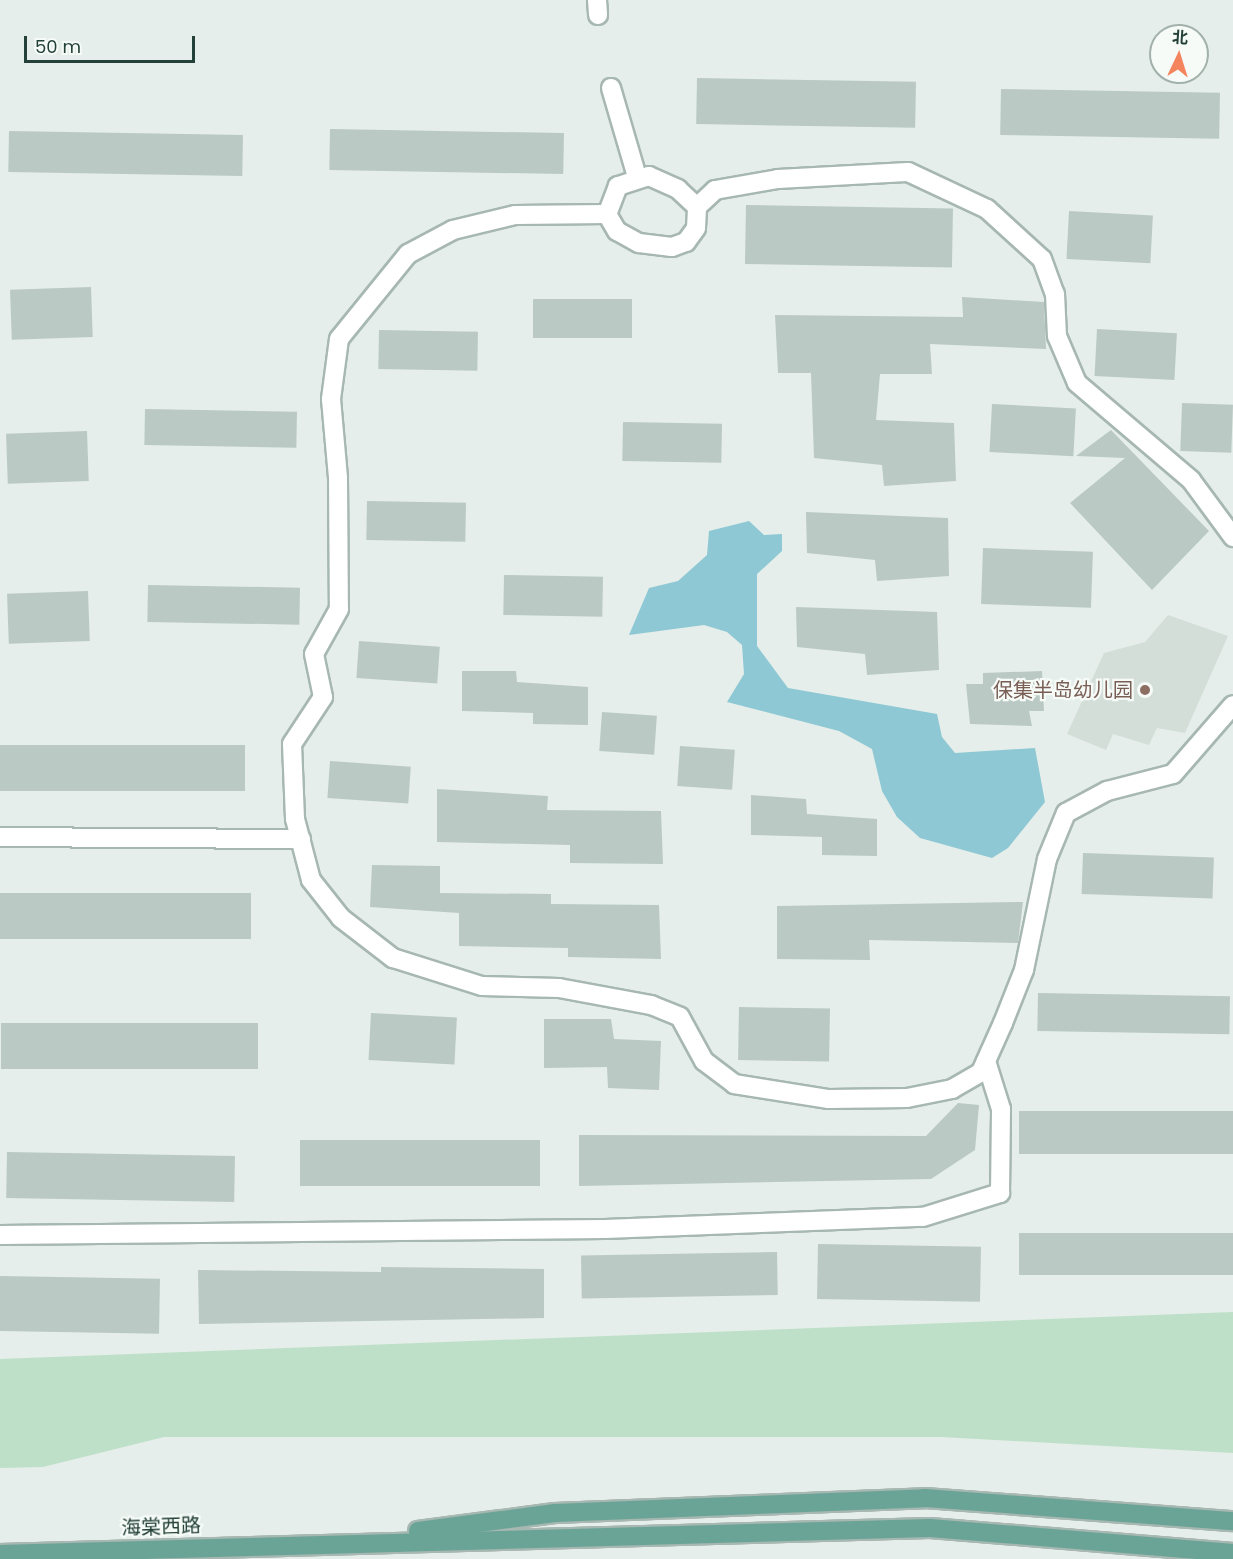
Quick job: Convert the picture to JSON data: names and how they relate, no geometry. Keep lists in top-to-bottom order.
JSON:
{
  "streets": {
    "main road": ["海棠西路"]
  },
  "places": ["保集半岛幼儿园"],
  "scale_bar": "50 m",
  "north": "top"
}
